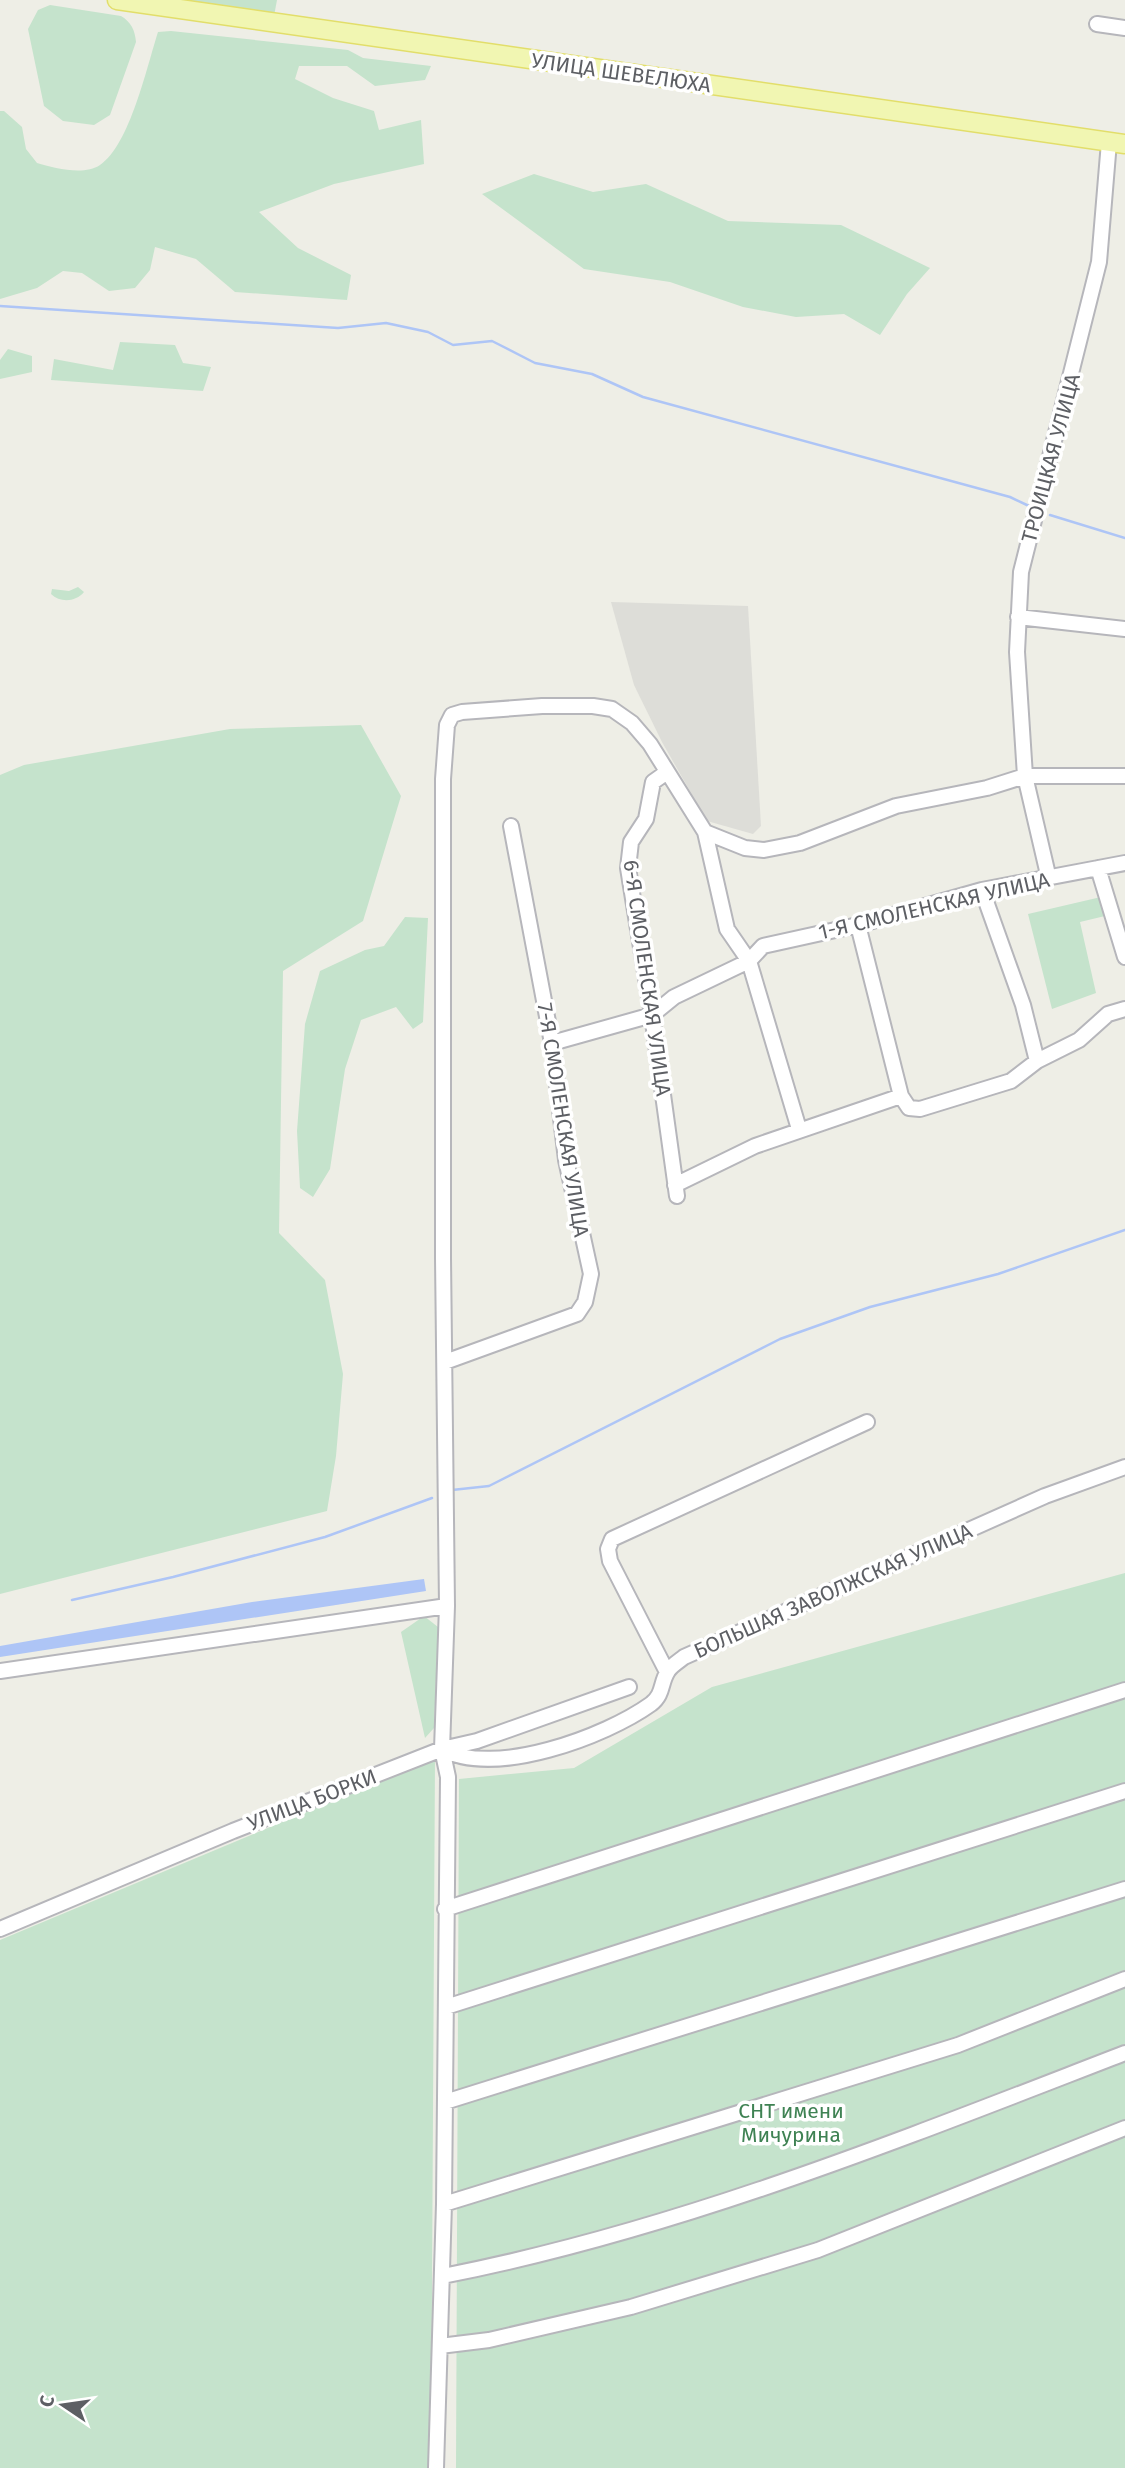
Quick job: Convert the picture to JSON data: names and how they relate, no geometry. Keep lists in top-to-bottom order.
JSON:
{
  "streets": {
    "main road": ["УЛИЦА ШЕВЕЛЮХА"],
    "street": [
      "ТРОИЦКАЯ УЛИЦА",
      "1-Я СМОЛЕНСКАЯ УЛИЦА",
      "6-Я СМОЛЕНСКАЯ УЛИЦА",
      "7-Я СМОЛЕНСКАЯ УЛИЦА",
      "БОЛЬШАЯ ЗАВОЛЖСКАЯ УЛИЦА",
      "УЛИЦА БОРКИ"
    ]
  },
  "crossings": [
    ["УЛИЦА ШЕВЕЛЮХА", "ТРОИЦКАЯ УЛИЦА"],
    ["ТРОИЦКАЯ УЛИЦА", "1-Я СМОЛЕНСКАЯ УЛИЦА"],
    ["1-Я СМОЛЕНСКАЯ УЛИЦА", "6-Я СМОЛЕНСКАЯ УЛИЦА"],
    ["БОЛЬШАЯ ЗАВОЛЖСКАЯ УЛИЦА", "УЛИЦА БОРКИ"]
  ],
  "parks": ["СНТ имени Мичурина"],
  "north": "left"
}
